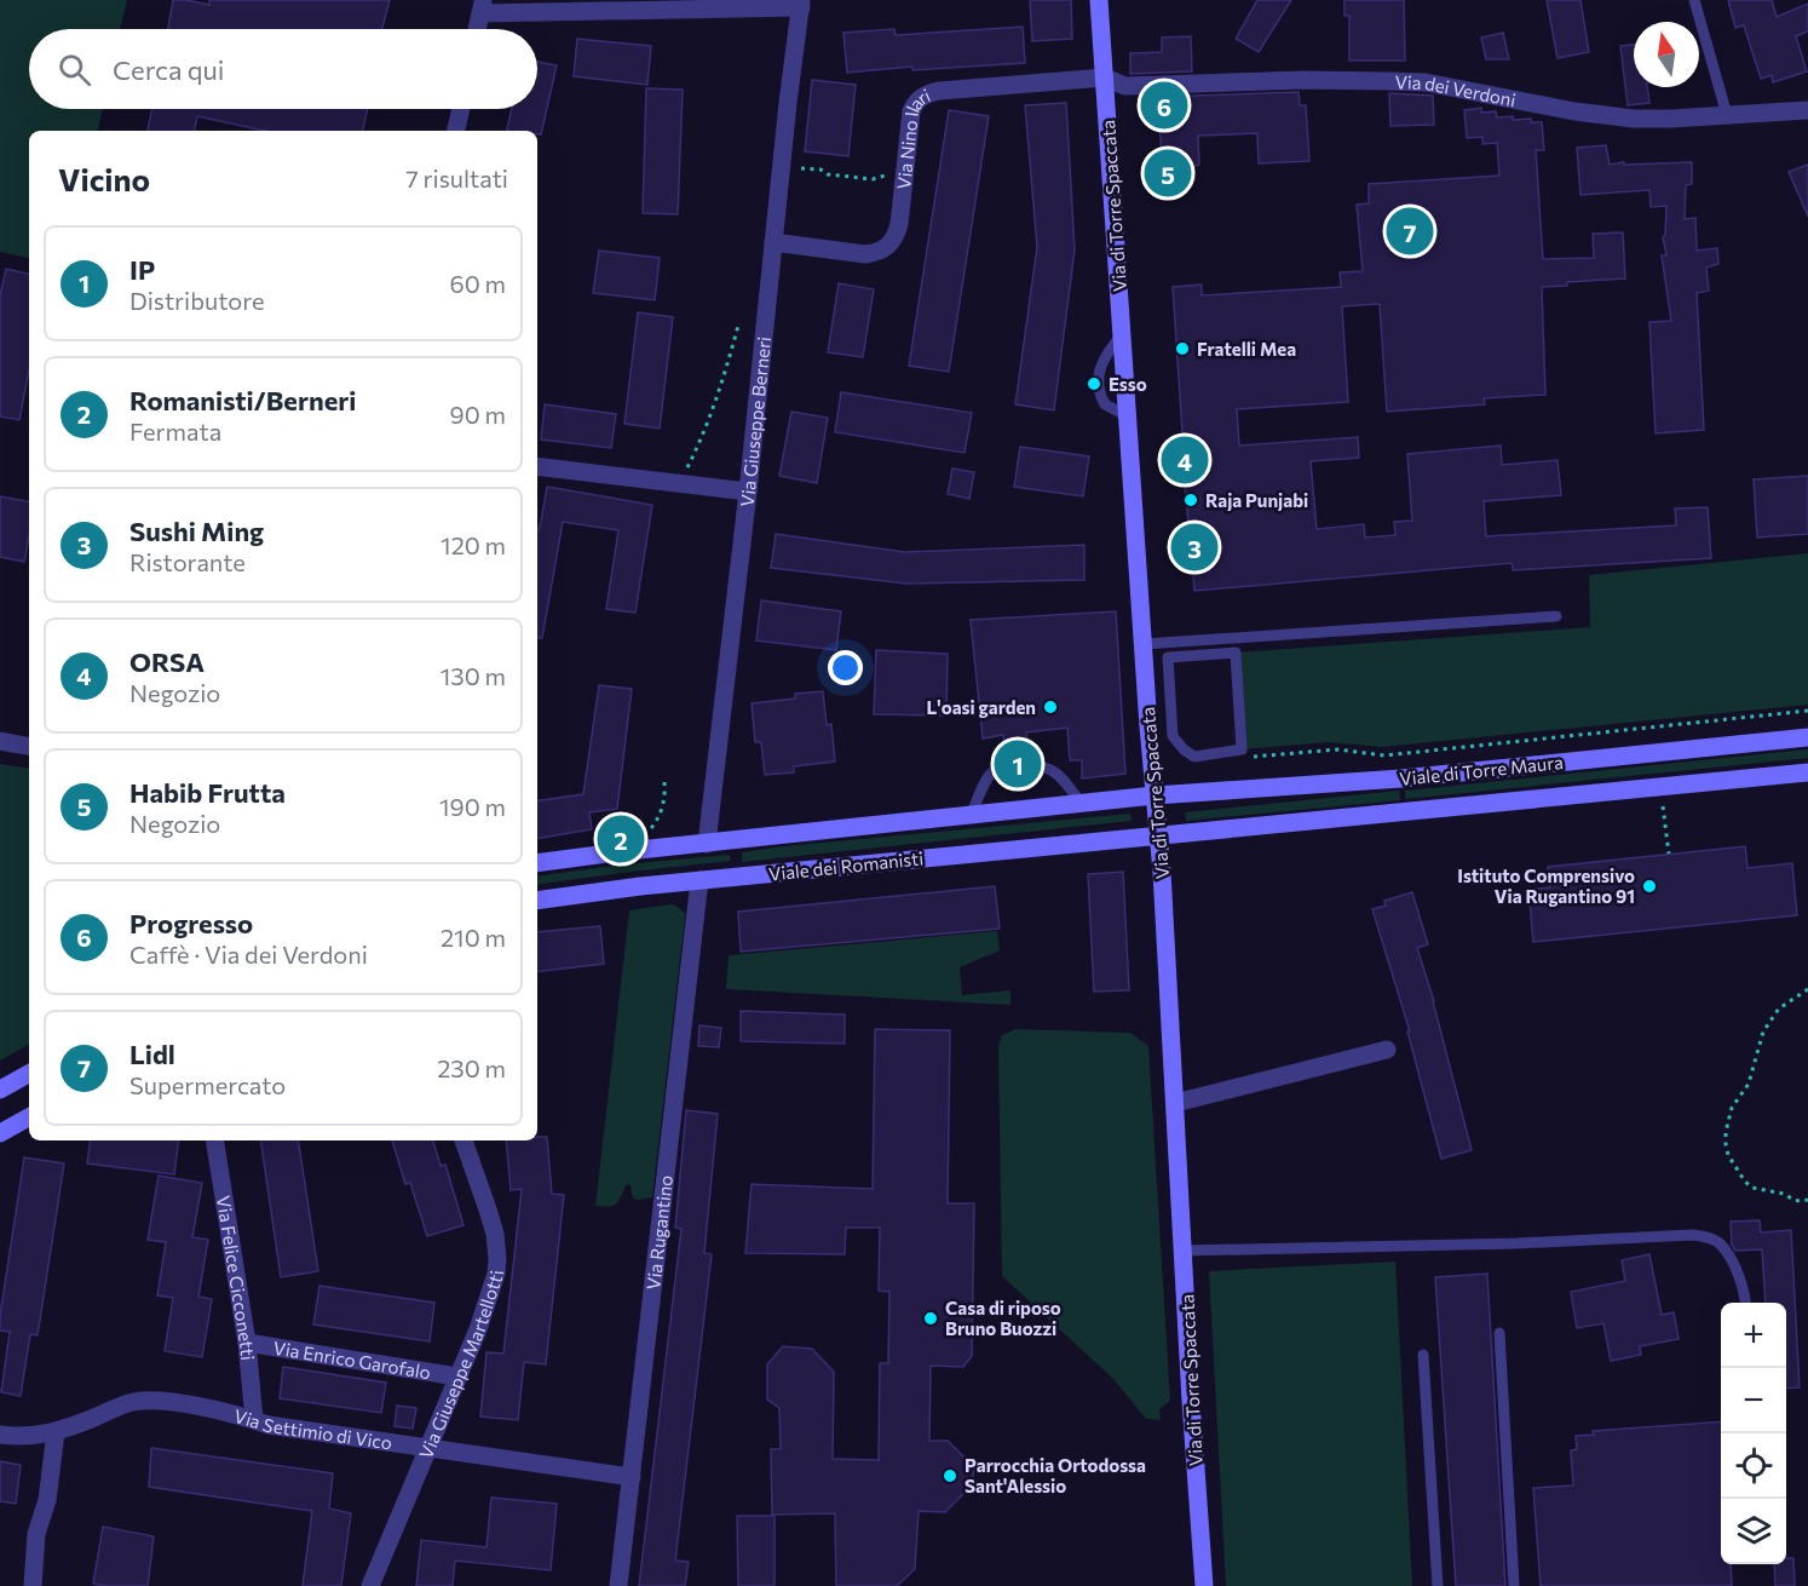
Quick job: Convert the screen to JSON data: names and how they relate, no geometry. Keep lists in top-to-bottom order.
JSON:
{
  "streets": {
    "street": [
      "Via dei Verdoni",
      "Via Nino Ilari",
      "Via di Torre Spaccata",
      "Via Giuseppe Berneri",
      "Viale di Torre Maura",
      "Viale dei Romanisti",
      "Via Rugantino",
      "Via Felice Cicconetti",
      "Via Enrico Garofalo",
      "Via Giuseppe Martellotti",
      "Via Settimio di Vico"
    ]
  },
  "crossings": [
    ["Via dei Verdoni", "Via Nino Ilari"],
    ["Via dei Verdoni", "Via di Torre Spaccata"],
    ["Via Nino Ilari", "Via di Torre Spaccata"],
    ["Via Nino Ilari", "Via Giuseppe Berneri"],
    ["Via di Torre Spaccata", "Viale di Torre Maura"],
    ["Via di Torre Spaccata", "Viale dei Romanisti"],
    ["Via Giuseppe Berneri", "Viale dei Romanisti"],
    ["Viale di Torre Maura", "Viale dei Romanisti"],
    ["Viale dei Romanisti", "Via Rugantino"],
    ["Via Rugantino", "Via Settimio di Vico"],
    ["Via Felice Cicconetti", "Via Enrico Garofalo"],
    ["Via Felice Cicconetti", "Via Settimio di Vico"],
    ["Via Enrico Garofalo", "Via Giuseppe Martellotti"],
    ["Via Giuseppe Martellotti", "Via Settimio di Vico"]
  ],
  "places": [
    "Fratelli Mea",
    "Esso",
    "Raja Punjabi",
    "L'oasi garden",
    "Istituto Comprensivo Via Rugantino 91",
    "Casa di riposo Bruno Buozzi",
    "Parrocchia Ortodossa Sant'Alessio"
  ],
  "north": "top",
  "page": {
    "search": "Cerca qui",
    "pins": [
      "6",
      "5",
      "7",
      "4",
      "3",
      "1",
      "2"
    ],
    "heading": ["Vicino", "7 risultati"],
    "list": [
      {
        "mark": "1",
        "name": "IP",
        "note": "Distributore",
        "value": "60 m"
      },
      {
        "mark": "2",
        "name": "Romanisti/Berneri",
        "note": "Fermata",
        "value": "90 m"
      },
      {
        "mark": "3",
        "name": "Sushi Ming",
        "note": "Ristorante",
        "value": "120 m"
      },
      {
        "mark": "4",
        "name": "ORSA",
        "note": "Negozio",
        "value": "130 m"
      },
      {
        "mark": "5",
        "name": "Habib Frutta",
        "note": "Negozio",
        "value": "190 m"
      },
      {
        "mark": "6",
        "name": "Progresso",
        "note": "Caffè · Via dei Verdoni",
        "value": "210 m"
      },
      {
        "mark": "7",
        "name": "Lidl",
        "note": "Supermercato",
        "value": "230 m"
      }
    ],
    "map_buttons": ["+", "−"]
  }
}
